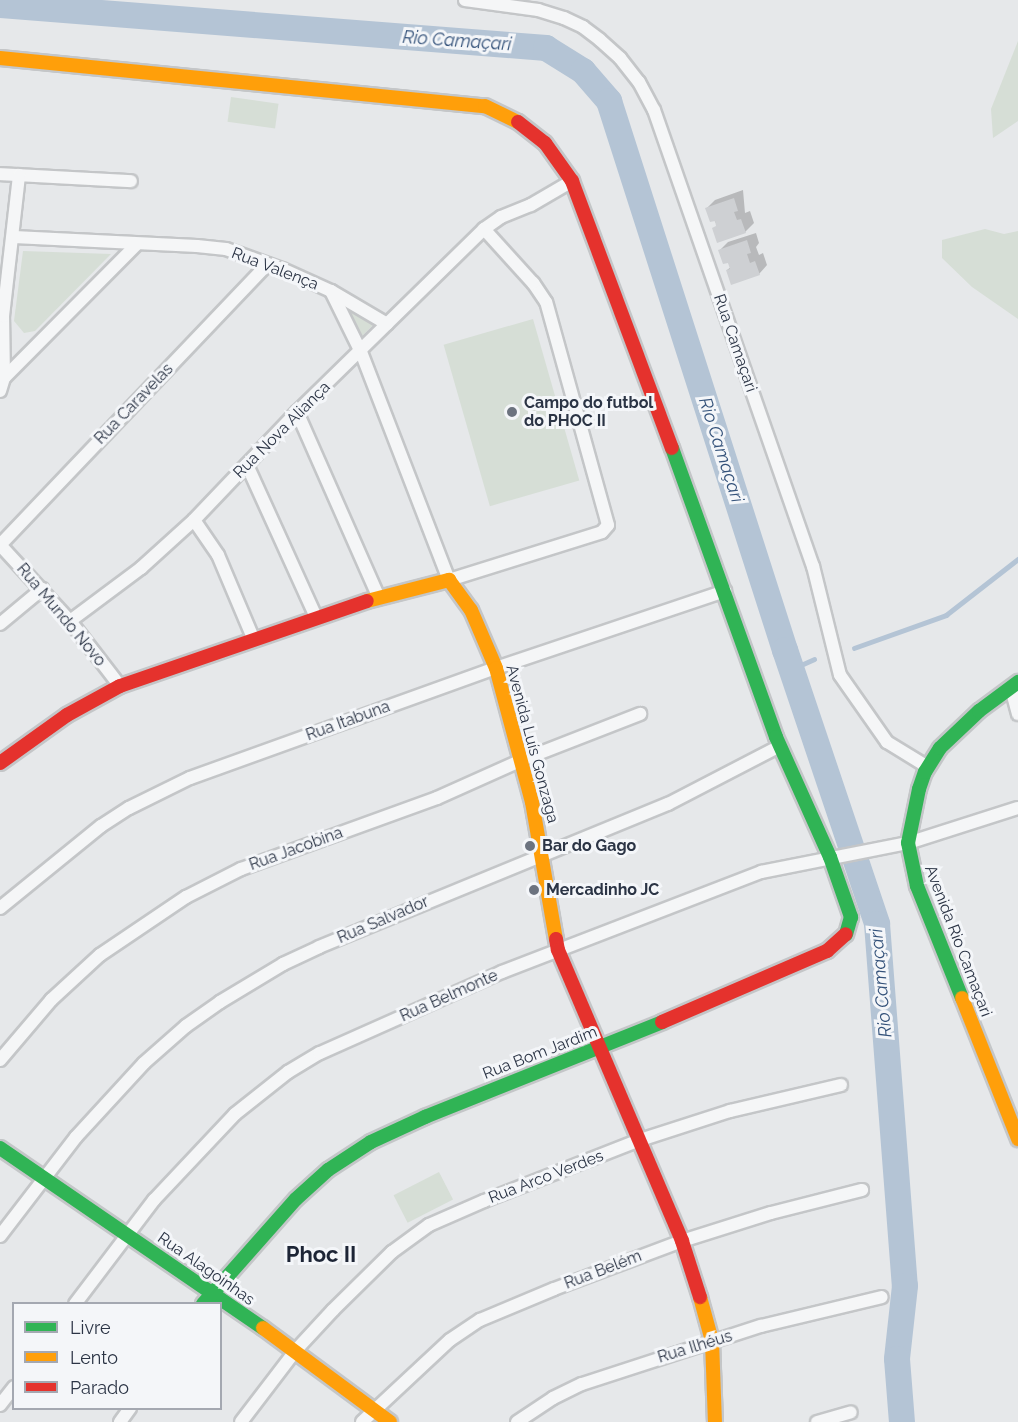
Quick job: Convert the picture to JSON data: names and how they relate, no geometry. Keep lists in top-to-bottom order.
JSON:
{
  "streets": {
    "street": [
      "Rua Valença",
      "Rua Camaçari",
      "Rua Caravelas",
      "Rua Nova Aliança",
      "Rua Mundo Novo",
      "Rua Itabuna",
      "Avenida Luís Gonzaga",
      "Rua Jacobina",
      "Rua Salvador",
      "Avenida Rio Camaçari",
      "Rua Belmonte",
      "Rua Bom Jardim",
      "Rua Arco Verdes",
      "Rua Alagoinhas",
      "Rua Belém",
      "Rua Ilhéus"
    ]
  },
  "crossings": [
    ["Rua Valença", "Rua Caravelas"],
    ["Rua Valença", "Rua Nova Aliança"],
    ["Rua Valença", "Avenida Luís Gonzaga"],
    ["Rua Camaçari", "Avenida Rio Camaçari"],
    ["Rua Caravelas", "Rua Mundo Novo"],
    ["Rua Nova Aliança", "Rua Mundo Novo"],
    ["Rua Nova Aliança", "Rua Bom Jardim"],
    ["Rua Itabuna", "Avenida Luís Gonzaga"],
    ["Rua Itabuna", "Rua Bom Jardim"],
    ["Avenida Luís Gonzaga", "Rua Jacobina"],
    ["Avenida Luís Gonzaga", "Rua Salvador"],
    ["Avenida Luís Gonzaga", "Rua Belmonte"],
    ["Avenida Luís Gonzaga", "Rua Bom Jardim"],
    ["Avenida Luís Gonzaga", "Rua Arco Verdes"],
    ["Avenida Luís Gonzaga", "Rua Belém"],
    ["Avenida Luís Gonzaga", "Rua Ilhéus"],
    ["Rua Salvador", "Rua Bom Jardim"],
    ["Rua Salvador", "Rua Alagoinhas"],
    ["Rua Belmonte", "Rua Bom Jardim"],
    ["Rua Belmonte", "Rua Alagoinhas"],
    ["Rua Bom Jardim", "Rua Alagoinhas"],
    ["Rua Arco Verdes", "Rua Alagoinhas"],
    ["Rua Alagoinhas", "Rua Belém"]
  ],
  "districts": ["Phoc II"],
  "water": ["Rio Camaçari"],
  "places": ["Campo do futbol do PHOC II", "Bar do Gago", "Mercadinho JC"],
  "legend": ["Livre", "Lento", "Parado"]
}
